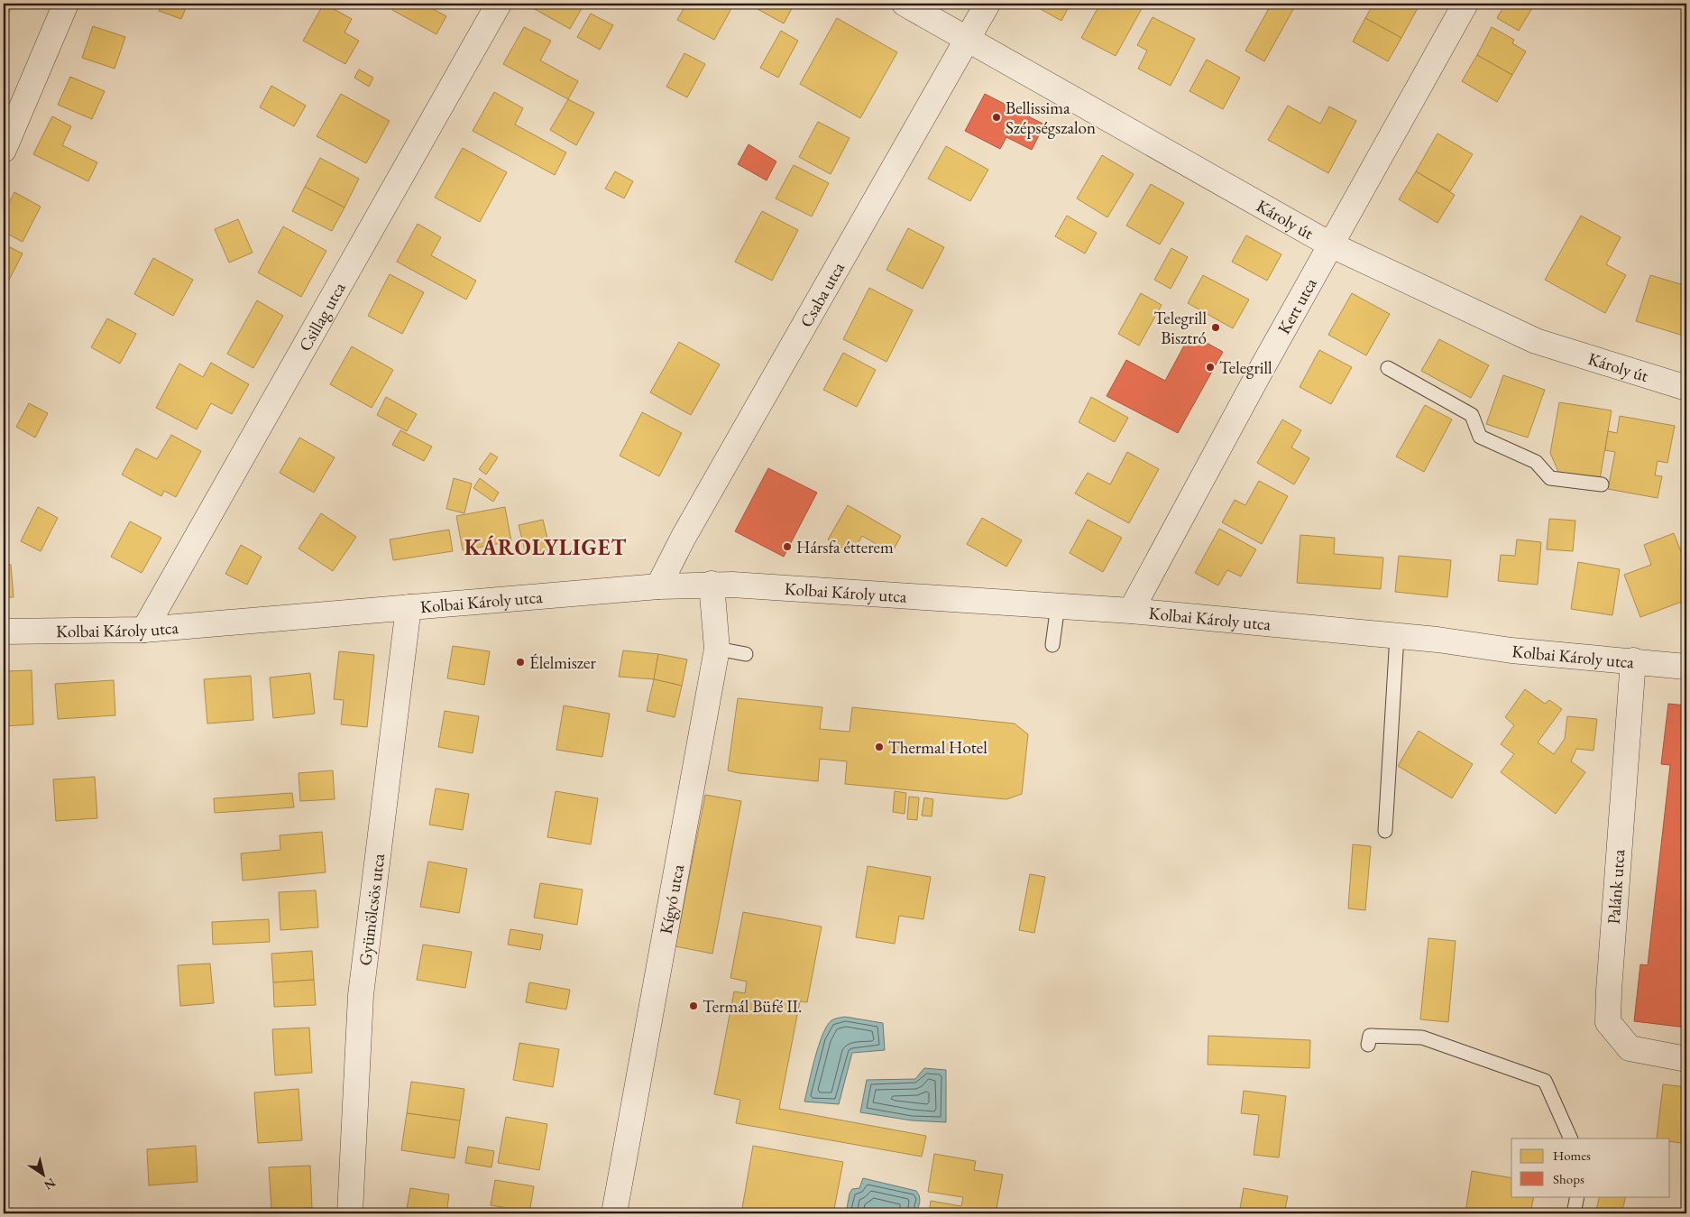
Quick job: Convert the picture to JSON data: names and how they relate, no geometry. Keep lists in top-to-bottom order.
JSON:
{
  "streets": {
    "street": [
      "Károly út",
      "Csaba utca",
      "Kert utca",
      "Csillag utca",
      "Kolbai Károly utca",
      "Palánk utca",
      "Kígyó utca",
      "Gyümölcsös utca"
    ]
  },
  "crossings": [
    ["Károly út", "Csaba utca"],
    ["Károly út", "Kert utca"],
    ["Csaba utca", "Kolbai Károly utca"],
    ["Kert utca", "Kolbai Károly utca"],
    ["Csillag utca", "Kolbai Károly utca"],
    ["Kolbai Károly utca", "Palánk utca"],
    ["Kolbai Károly utca", "Kígyó utca"],
    ["Kolbai Károly utca", "Gyümölcsös utca"]
  ],
  "districts": ["KÁROLYLIGET"],
  "places": [
    "Bellissima Szépségszalon",
    "Telegrill Bisztró",
    "Telegrill",
    "Hársfa étterem",
    "Élelmiszer",
    "Thermal Hotel",
    "Termál Büfé II."
  ],
  "legend": ["Homes", "Shops"],
  "north": "bottom right"
}
